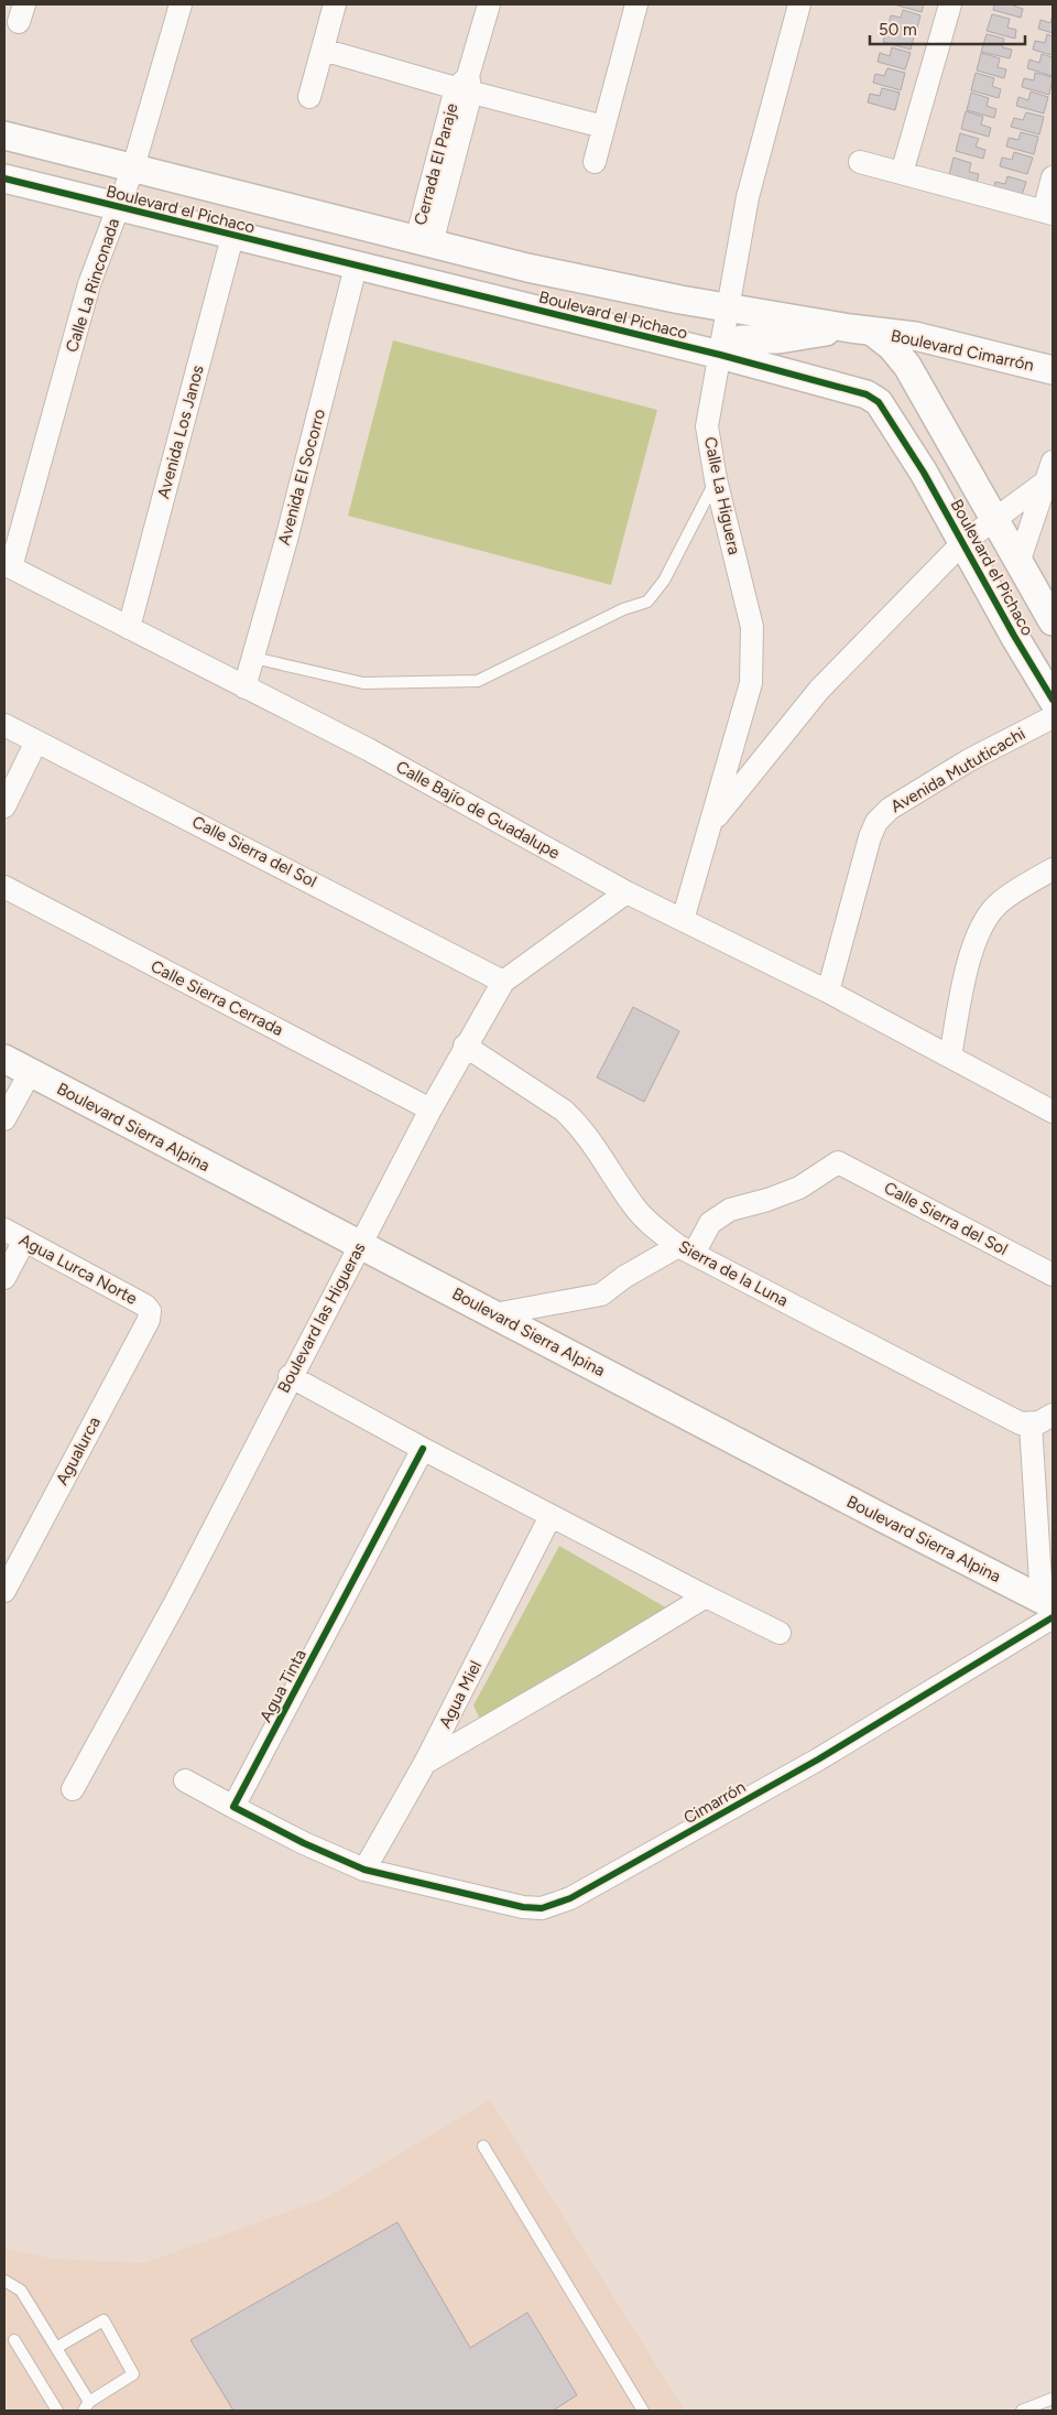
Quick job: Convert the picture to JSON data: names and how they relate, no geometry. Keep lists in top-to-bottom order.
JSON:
{
  "streets": {
    "street": [
      "Cerrada El Paraje",
      "Boulevard el Pichaco",
      "Calle La Rinconada",
      "Boulevard Cimarrón",
      "Avenida Los Janos",
      "Avenida El Socorro",
      "Calle La Higuera",
      "Avenida Mututicachi",
      "Calle Bajío de Guadalupe",
      "Calle Sierra del Sol",
      "Calle Sierra Cerrada",
      "Boulevard Sierra Alpina",
      "Agua Lurca Norte",
      "Sierra de la Luna",
      "Boulevard las Higueras",
      "Agualurca",
      "Agua Tinta",
      "Agua Miel",
      "Cimarrón"
    ]
  },
  "crossings": [
    ["Cerrada El Paraje", "Boulevard el Pichaco"],
    ["Boulevard el Pichaco", "Calle La Rinconada"],
    ["Boulevard el Pichaco", "Boulevard Cimarrón"],
    ["Boulevard el Pichaco", "Avenida Los Janos"],
    ["Boulevard el Pichaco", "Avenida El Socorro"],
    ["Boulevard el Pichaco", "Calle La Higuera"],
    ["Calle La Rinconada", "Calle Bajío de Guadalupe"],
    ["Avenida Los Janos", "Calle Bajío de Guadalupe"],
    ["Avenida El Socorro", "Calle Bajío de Guadalupe"],
    ["Calle La Higuera", "Calle Bajío de Guadalupe"],
    ["Avenida Mututicachi", "Calle Bajío de Guadalupe"],
    ["Calle Bajío de Guadalupe", "Boulevard las Higueras"],
    ["Calle Sierra del Sol", "Sierra de la Luna"],
    ["Calle Sierra del Sol", "Boulevard las Higueras"],
    ["Calle Sierra Cerrada", "Boulevard las Higueras"],
    ["Boulevard Sierra Alpina", "Boulevard las Higueras"],
    ["Boulevard Sierra Alpina", "Cimarrón"],
    ["Agua Lurca Norte", "Agualurca"],
    ["Sierra de la Luna", "Boulevard las Higueras"],
    ["Agua Miel", "Cimarrón"]
  ],
  "scale_bar": "50 m"
}
